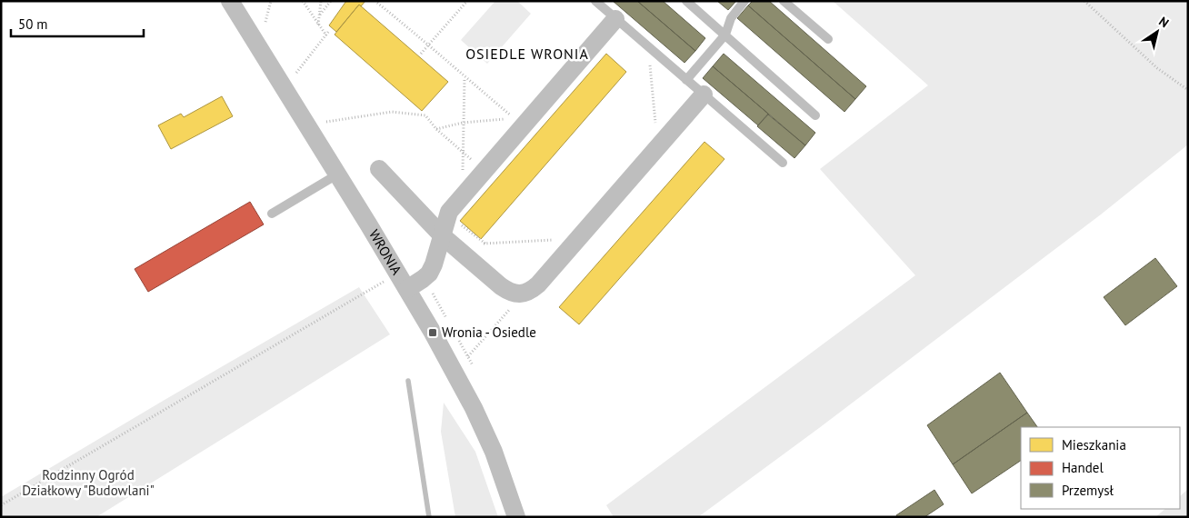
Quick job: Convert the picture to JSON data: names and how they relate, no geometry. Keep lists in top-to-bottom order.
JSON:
{
  "streets": {
    "street": ["WRONIA"]
  },
  "districts": ["OSIEDLE WRONIA"],
  "parks": ["Rodzinny Ogród Działkowy \"Budowlani\""],
  "places": {
    "transit": ["Wronia - Osiedle"]
  },
  "legend": ["Mieszkania", "Handel", "Przemysł"],
  "scale_bar": "50 m",
  "north": "top right"
}
